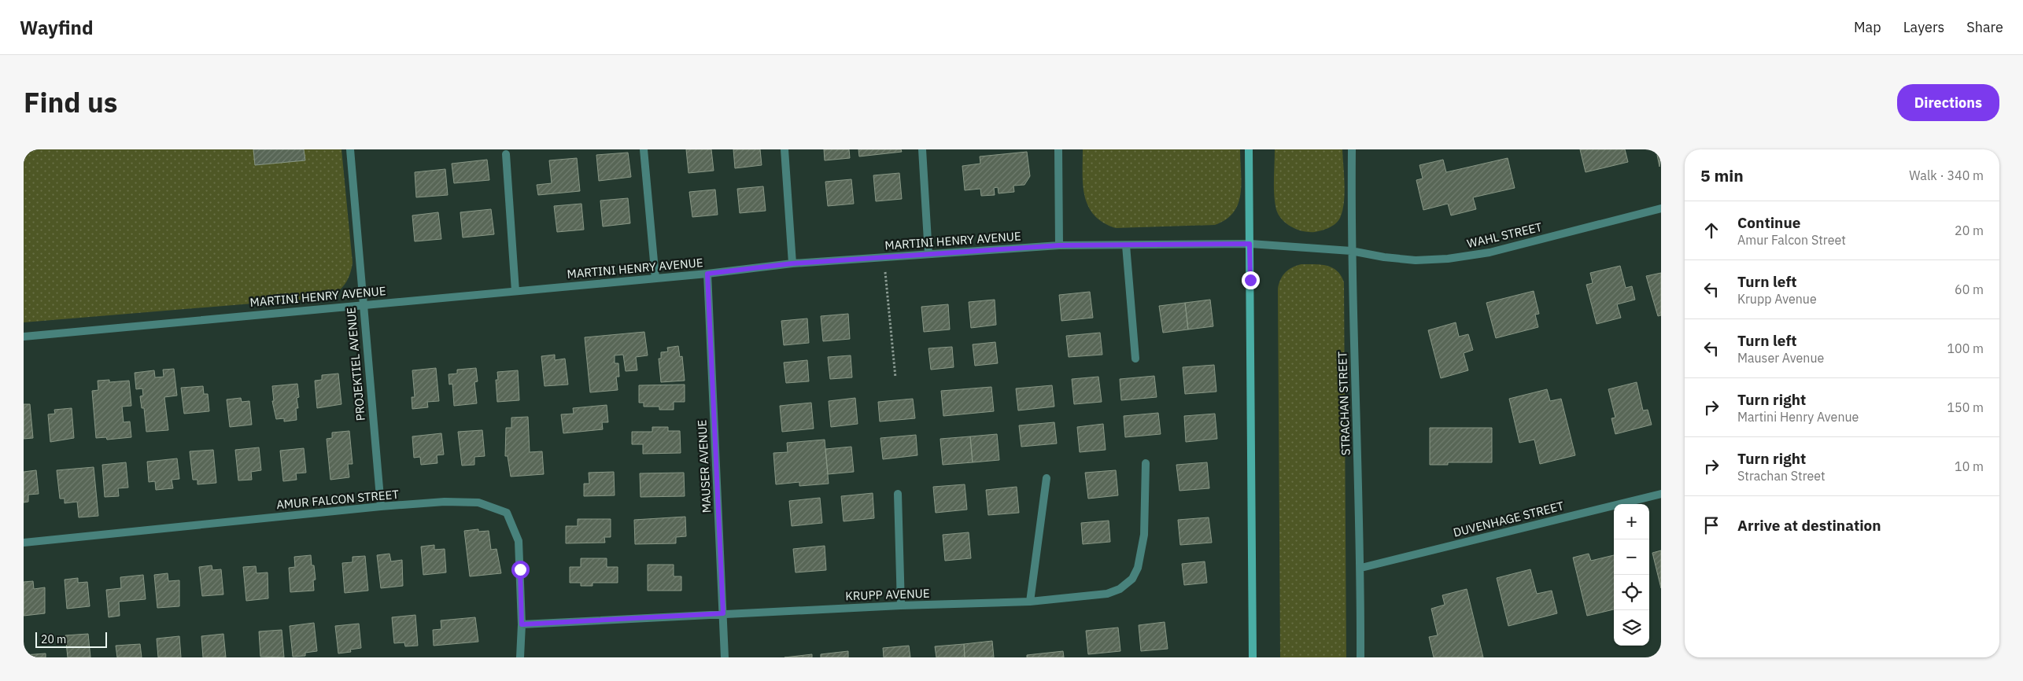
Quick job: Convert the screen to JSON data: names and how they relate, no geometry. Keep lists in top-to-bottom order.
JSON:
{
  "streets": {
    "street": [
      "WAHL STREET",
      "MARTINI HENRY AVENUE",
      "PROJEKTIEL AVENUE",
      "STRACHAN STREET",
      "MAUSER AVENUE",
      "AMUR FALCON STREET",
      "DUVENHAGE STREET",
      "KRUPP AVENUE"
    ]
  },
  "crossings": [
    ["WAHL STREET", "MARTINI HENRY AVENUE"],
    ["WAHL STREET", "STRACHAN STREET"],
    ["MARTINI HENRY AVENUE", "PROJEKTIEL AVENUE"],
    ["MARTINI HENRY AVENUE", "MAUSER AVENUE"],
    ["PROJEKTIEL AVENUE", "AMUR FALCON STREET"],
    ["STRACHAN STREET", "DUVENHAGE STREET"],
    ["MAUSER AVENUE", "KRUPP AVENUE"],
    ["AMUR FALCON STREET", "KRUPP AVENUE"]
  ],
  "scale_bar": "20 m",
  "page": {
    "header": "Wayfind",
    "nav": ["Map", "Layers", "Share"],
    "title": "Find us",
    "buttons": "Directions",
    "heading": ["5 min", "Walk · 340 m"],
    "list": [
      ["Continue", "Amur Falcon Street", "20 m"],
      ["Turn left", "Krupp Avenue", "60 m"],
      ["Turn left", "Mauser Avenue", "100 m"],
      ["Turn right", "Martini Henry Avenue", "150 m"],
      ["Turn right", "Strachan Street", "10 m"],
      "Arrive at destination"
    ],
    "map_buttons": ["+", "−"],
    "scale": "20 m"
  }
}
